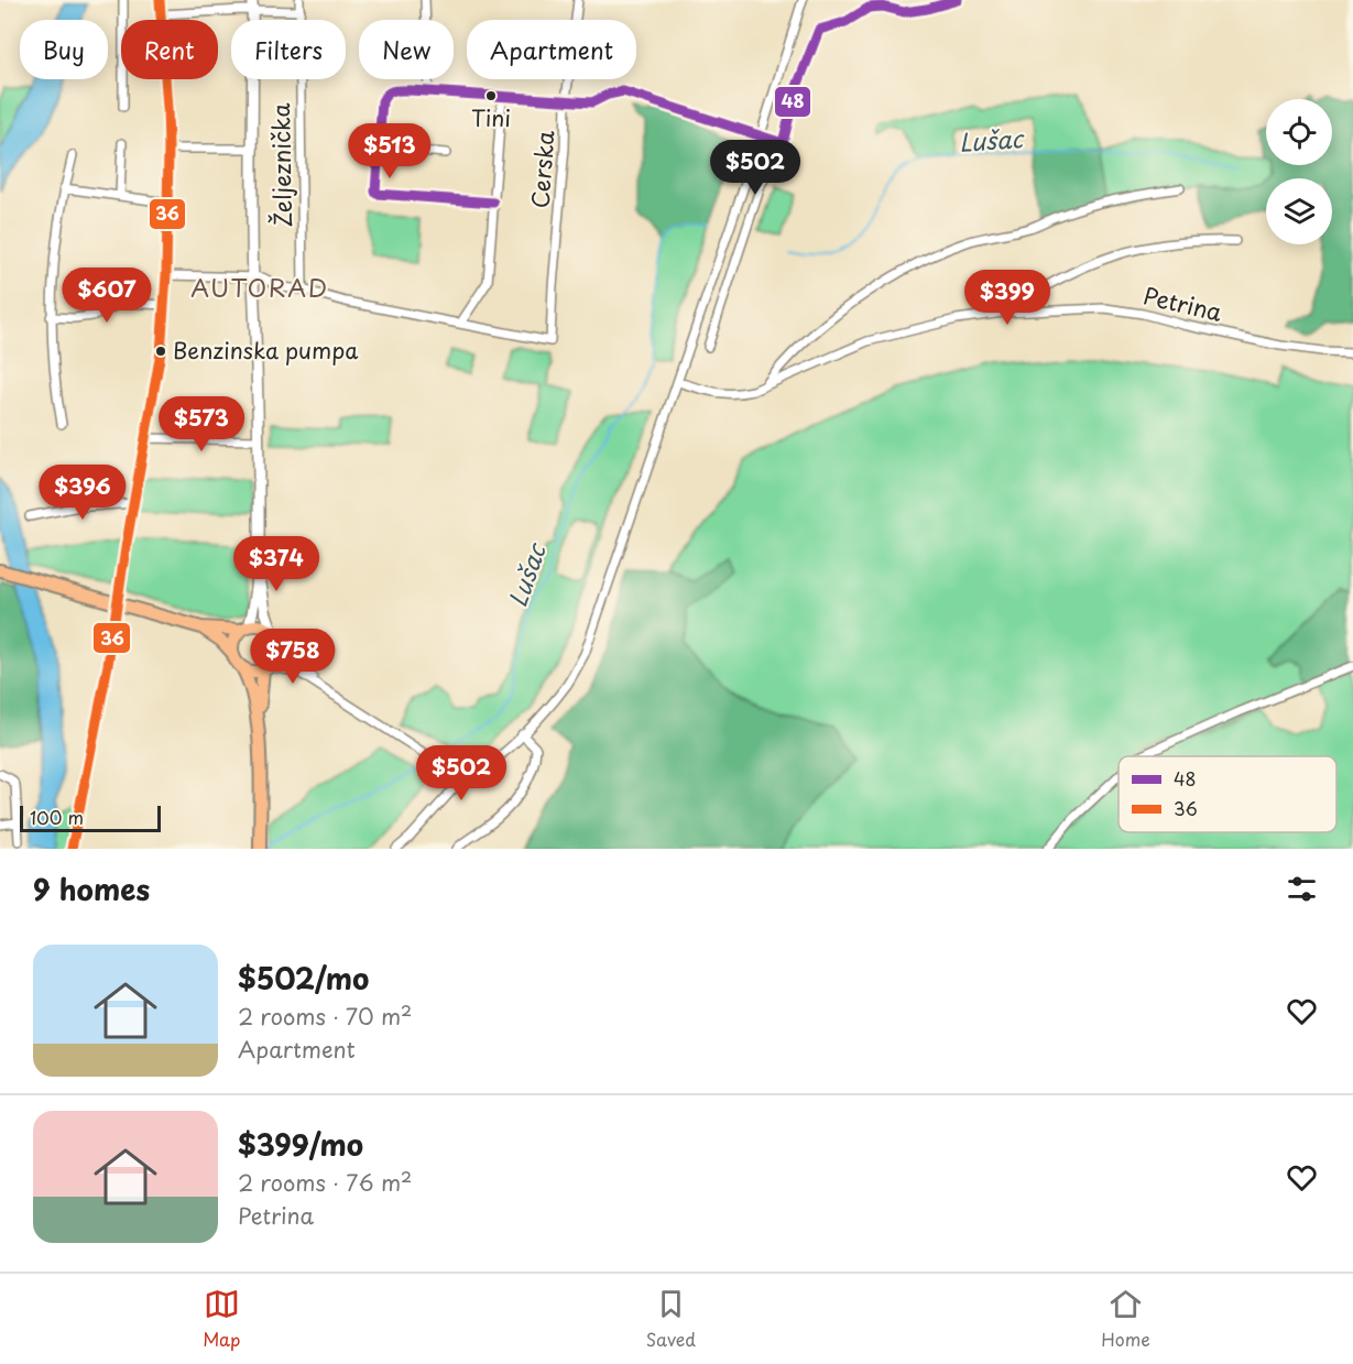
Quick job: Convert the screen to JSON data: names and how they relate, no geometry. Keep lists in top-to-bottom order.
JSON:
{
  "streets": {
    "street": ["Željeznička", "Cerska", "Petrina"]
  },
  "districts": ["AUTORAD"],
  "water": ["Lušac"],
  "places": ["Tini", "Benzinska pumpa"],
  "lines": ["transit line 48", "transit line 36"],
  "legend": ["48", "36"],
  "scale_bar": "100 m",
  "page": {
    "chip": [
      "Buy",
      "Rent",
      "Filters",
      "New",
      "Apartment"
    ],
    "price": [
      "$513",
      "$502",
      "$607",
      "$399",
      "$573",
      "$396",
      "$374",
      "$758",
      "$502"
    ],
    "scale": "100 m",
    "heading": "9 homes",
    "list": [
      {
        "name": "$502/mo",
        "note": "2 rooms · 70 m² · Apartment"
      },
      {
        "name": "$399/mo",
        "note": "2 rooms · 76 m² · Petrina"
      }
    ],
    "tabs": ["Map", "Saved", "Home"]
  }
}
